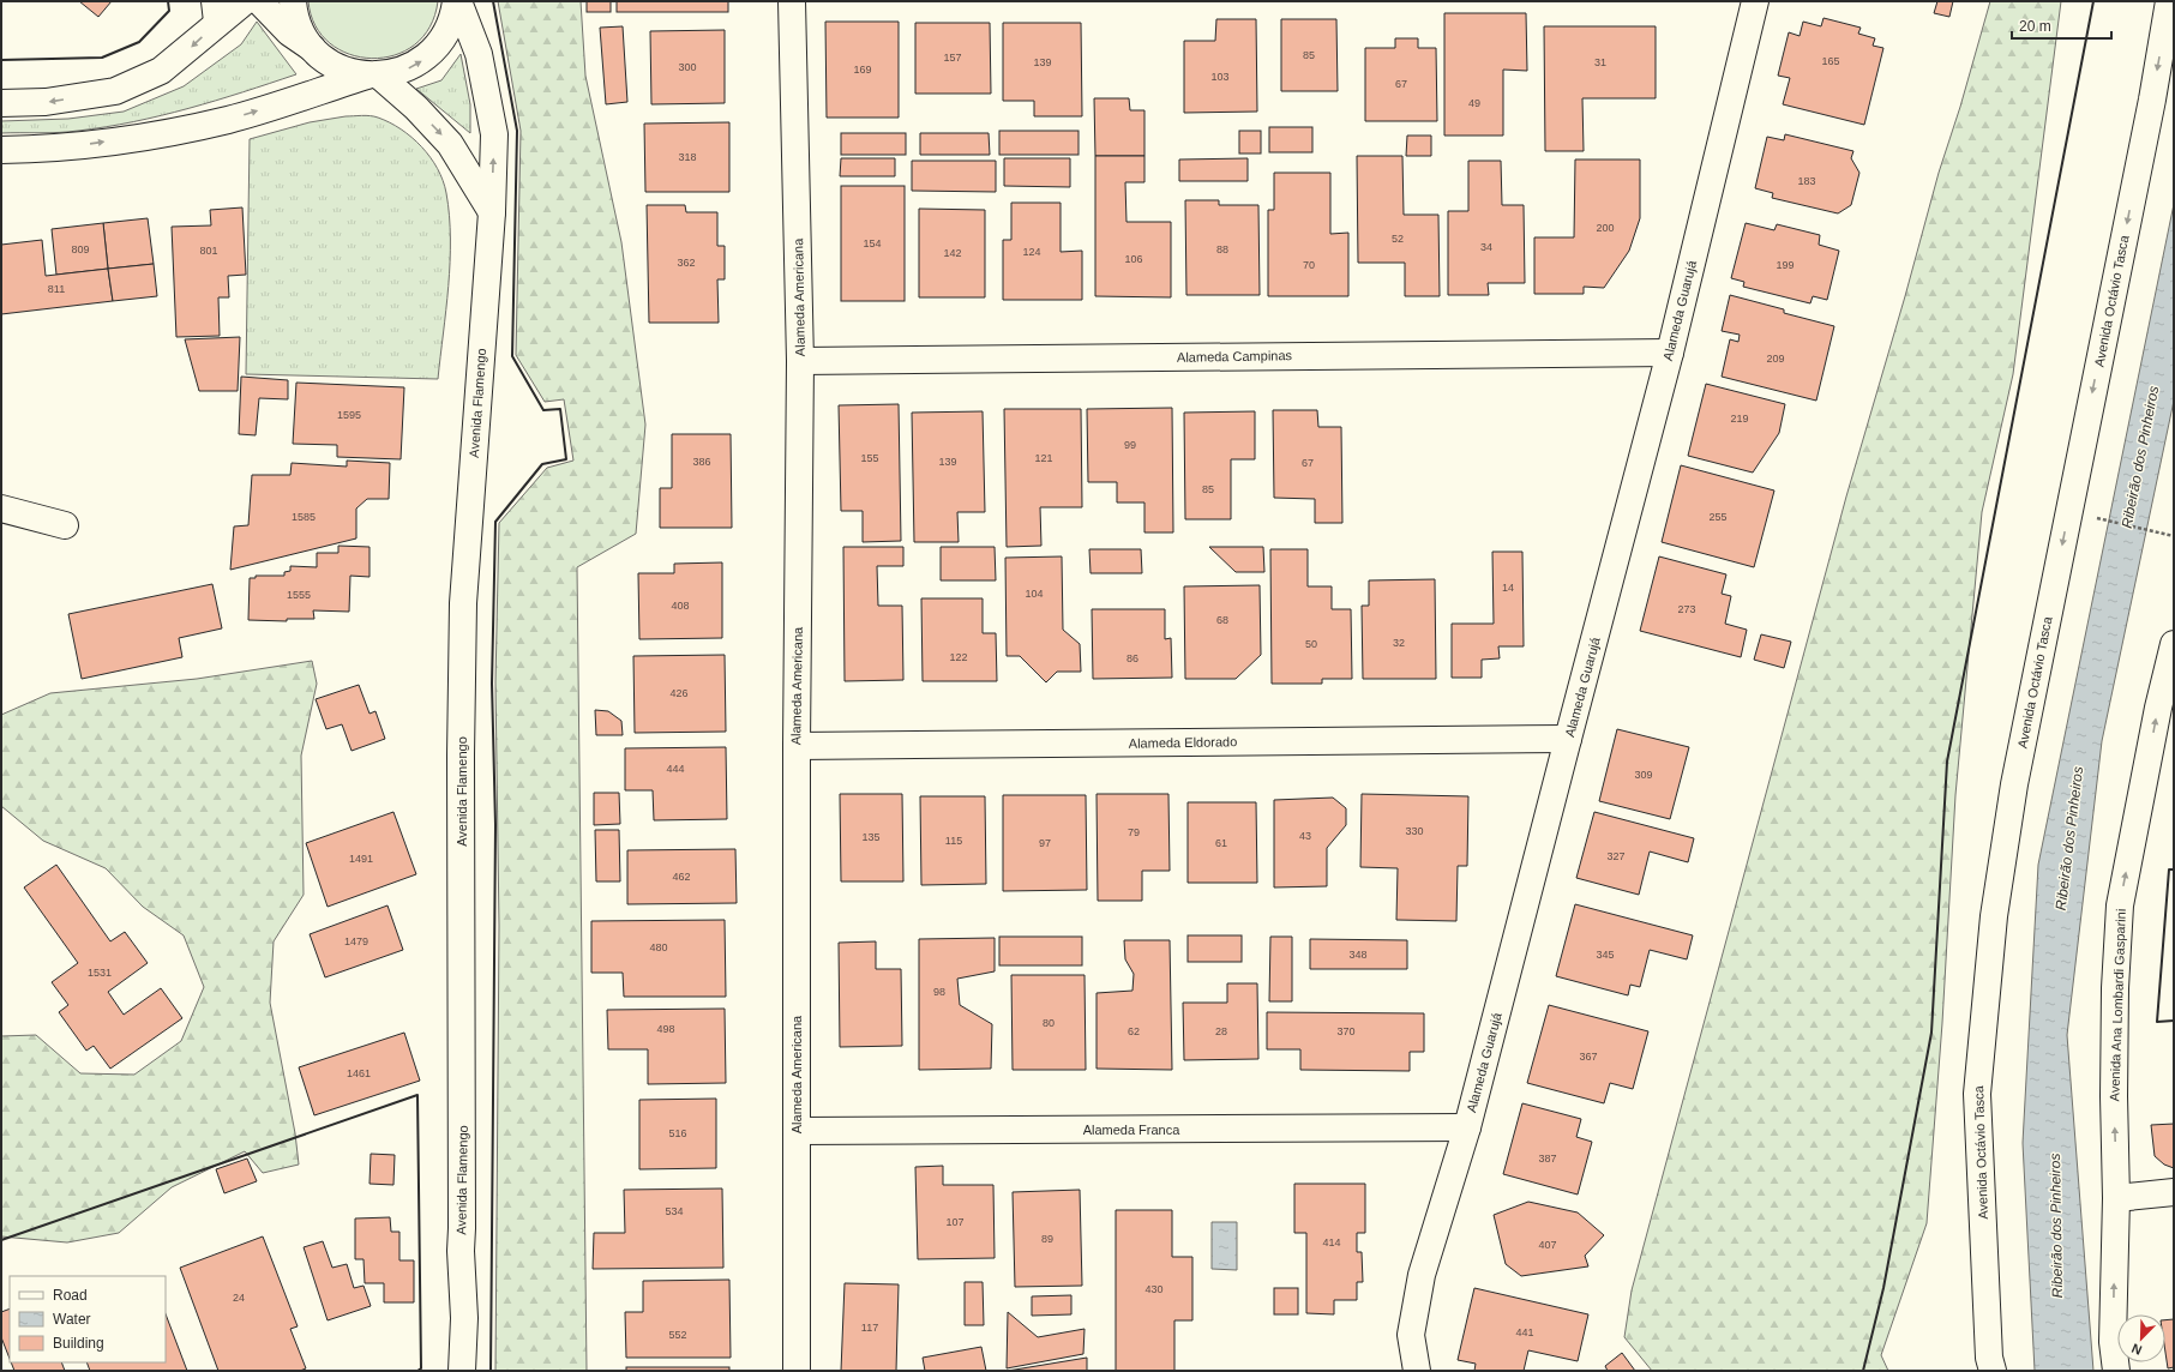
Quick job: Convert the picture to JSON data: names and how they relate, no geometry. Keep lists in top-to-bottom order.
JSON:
{
  "streets": {
    "street": [
      "Alameda Americana",
      "Avenida Octávio Tasca",
      "Alameda Guarujá",
      "Alameda Campinas",
      "Avenida Flamengo",
      "Alameda Eldorado",
      "Avenida Ana Lombardi Gasparini",
      "Alameda Franca"
    ]
  },
  "crossings": [
    ["Alameda Americana", "Alameda Campinas"],
    ["Alameda Americana", "Alameda Eldorado"],
    ["Alameda Americana", "Alameda Franca"],
    ["Alameda Guarujá", "Alameda Campinas"],
    ["Alameda Guarujá", "Alameda Eldorado"],
    ["Alameda Guarujá", "Alameda Franca"]
  ],
  "one_way": ["Avenida Octávio Tasca", "Avenida Ana Lombardi Gasparini"],
  "water": ["Ribeirão dos Pinheiros"],
  "house_numbers": [
    "85",
    "157",
    "165",
    "139",
    "31",
    "300",
    "169",
    "103",
    "67",
    "49",
    "318",
    "183",
    "200",
    "52",
    "154",
    "34",
    "809",
    "88",
    "801",
    "124",
    "142",
    "106",
    "362",
    "70",
    "199",
    "811",
    "209",
    "1595",
    "219",
    "99",
    "155",
    "121",
    "386",
    "139",
    "67",
    "85",
    "1585",
    "255",
    "14",
    "104",
    "1555",
    "408",
    "273",
    "68",
    "32",
    "50",
    "122",
    "86",
    "426",
    "444",
    "309",
    "330",
    "79",
    "43",
    "135",
    "115",
    "97",
    "61",
    "327",
    "1491",
    "462",
    "1479",
    "480",
    "348",
    "345",
    "1531",
    "98",
    "80",
    "498",
    "62",
    "28",
    "370",
    "367",
    "1461",
    "516",
    "387",
    "534",
    "107",
    "89",
    "414",
    "407",
    "430",
    "24",
    "117",
    "441",
    "552"
  ],
  "legend": ["Road", "Water", "Building"],
  "scale_bar": "20 m",
  "north": "bottom left"
}
